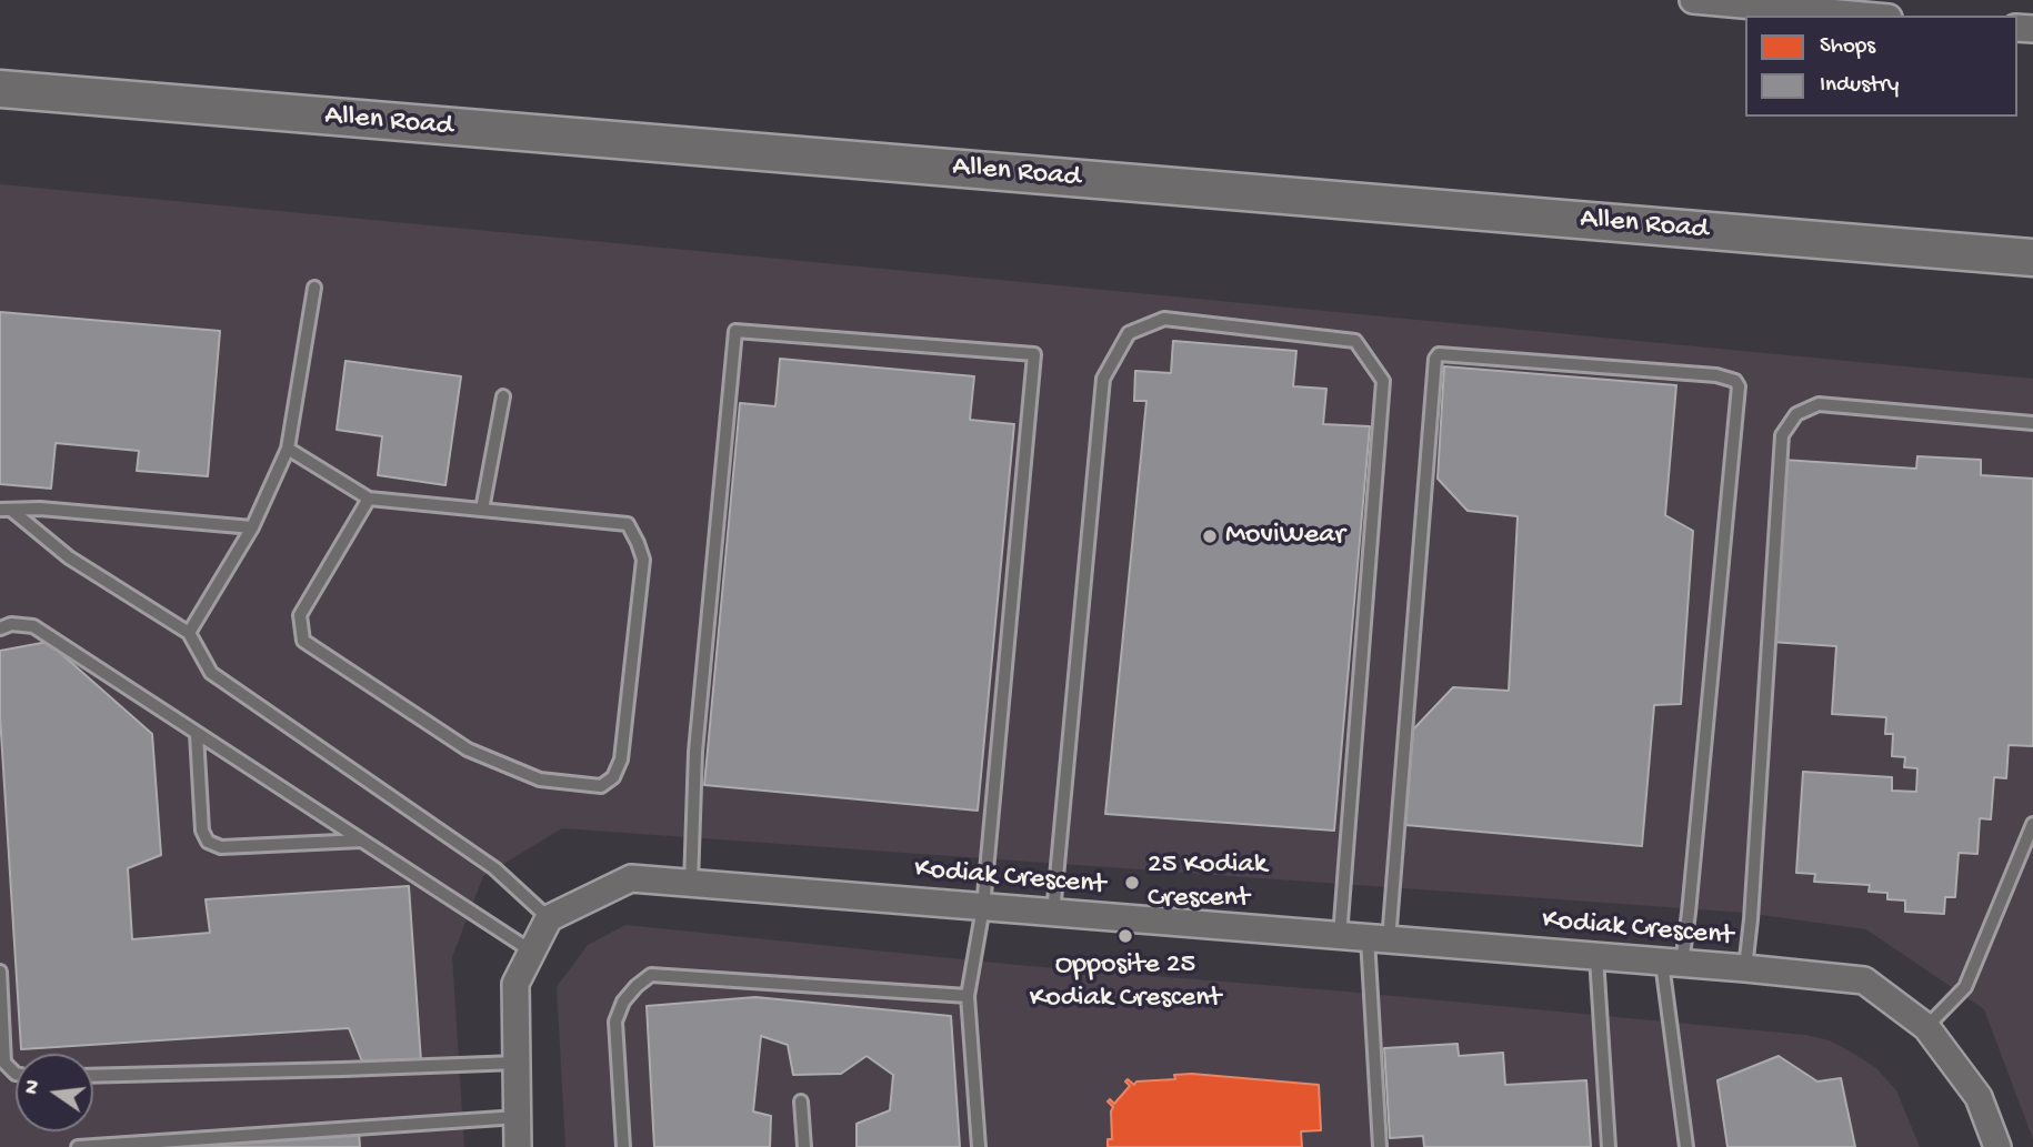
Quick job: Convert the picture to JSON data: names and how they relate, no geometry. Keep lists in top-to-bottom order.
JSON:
{
  "streets": {
    "main road": ["Allen Road"],
    "street": ["Kodiak Crescent"]
  },
  "places": ["MoviWear", "25 Kodiak Crescent", "Opposite 25 Kodiak Crescent"],
  "legend": ["Shops", "Industry"],
  "north": "left"
}
